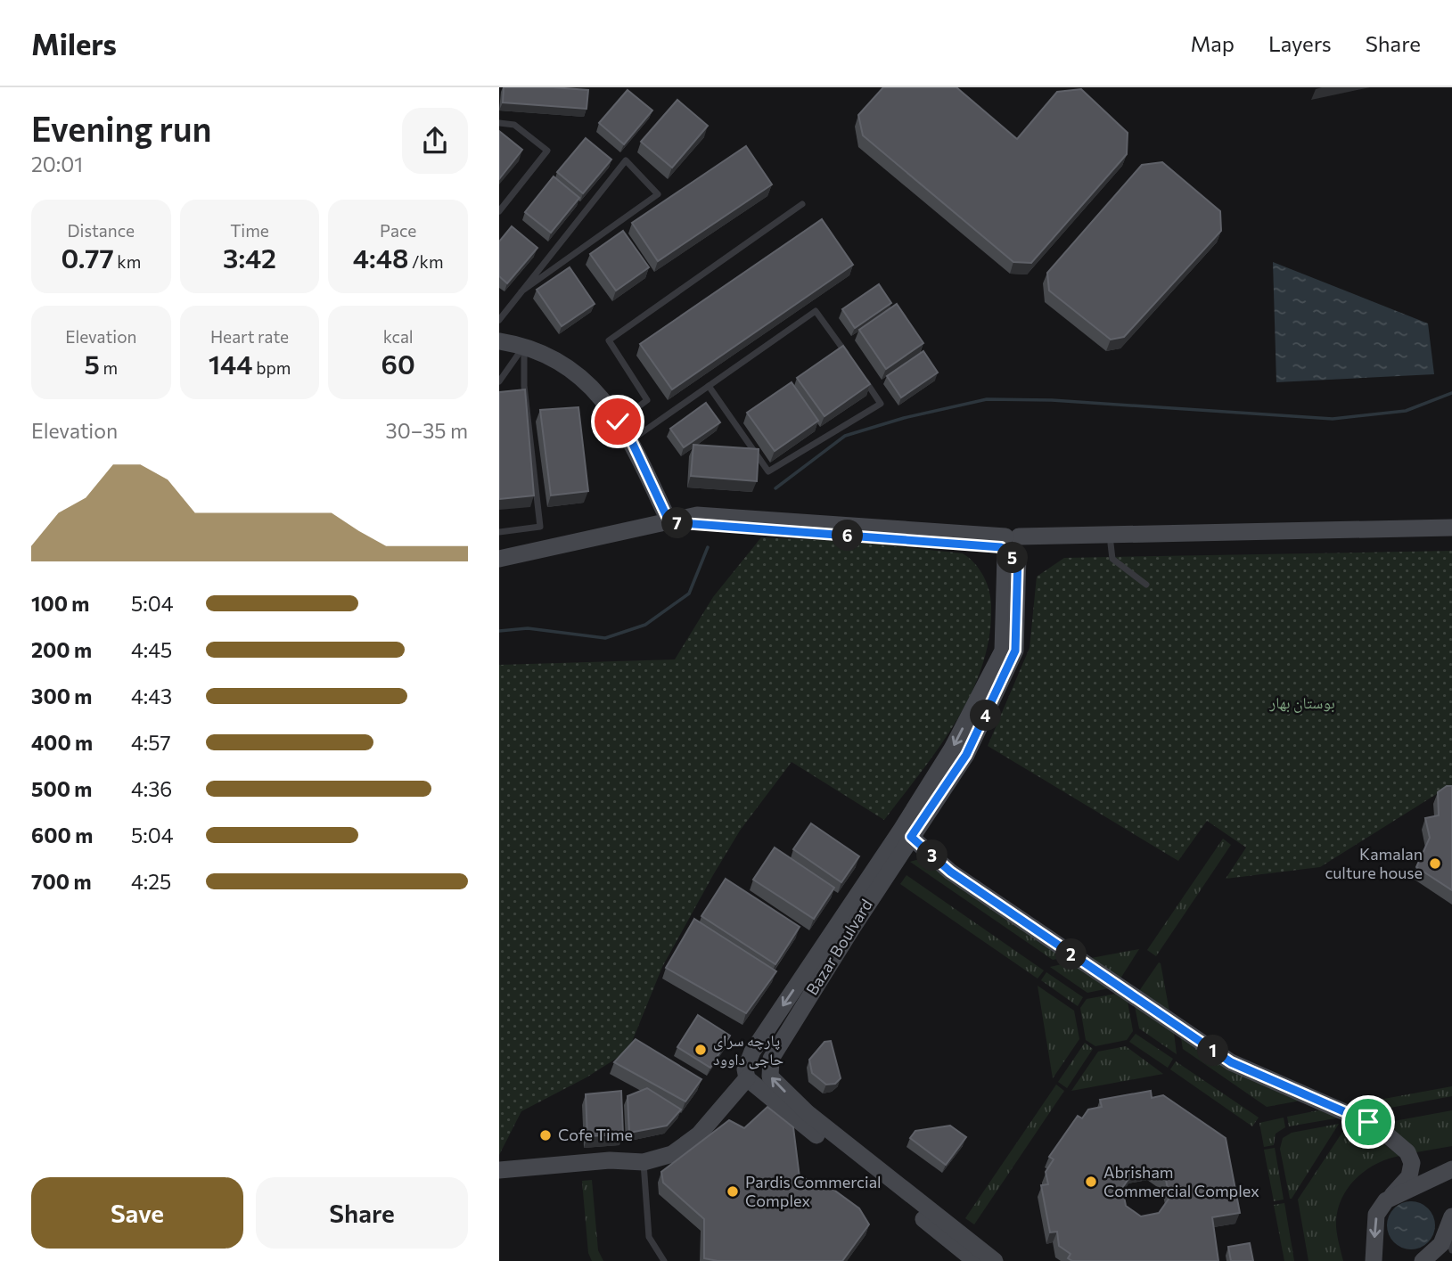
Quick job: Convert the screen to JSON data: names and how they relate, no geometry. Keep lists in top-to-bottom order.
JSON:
{
  "streets": {
    "street": ["Bazar Boulvard"]
  },
  "parks": ["بوستان بهار"],
  "places": [
    "Kamalan culture house",
    "پارچه سرای حاجی داوود",
    "Cofe Time",
    "Abrisham Commercial Complex",
    "Pardis Commercial Complex"
  ],
  "page": {
    "header": "Milers",
    "nav": ["Map", "Layers", "Share"],
    "heading": ["Evening run", "20:01"],
    "stats": [
      ["Distance", "0.77 km"],
      ["Time", "3:42"],
      ["Pace", "4:48 /km"],
      ["Elevation", "5 m"],
      ["Heart rate", "144 bpm"],
      ["kcal", "60"]
    ],
    "chart": ["Elevation", "30–35 m"],
    "pins": [
      "7",
      "6",
      "5",
      "4",
      "3",
      "2",
      "1"
    ],
    "list": [
      {
        "name": "100 m",
        "note": "5:04"
      },
      {
        "name": "200 m",
        "note": "4:45"
      },
      {
        "name": "300 m",
        "note": "4:43"
      },
      {
        "name": "400 m",
        "note": "4:57"
      },
      {
        "name": "500 m",
        "note": "4:36"
      },
      {
        "name": "600 m",
        "note": "5:04"
      },
      {
        "name": "700 m",
        "note": "4:25"
      }
    ],
    "buttons": ["Save", "Share"]
  }
}
